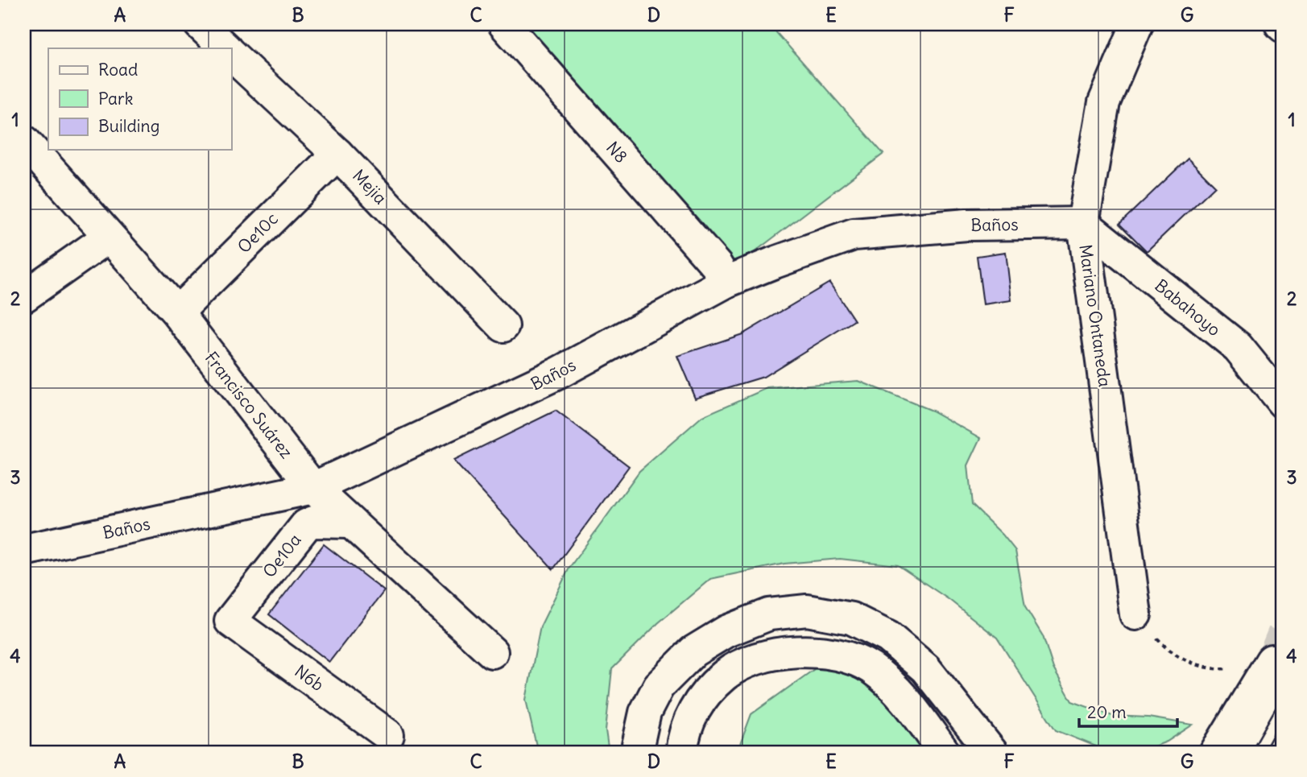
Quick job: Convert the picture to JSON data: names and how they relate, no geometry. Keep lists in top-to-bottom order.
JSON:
{
  "streets": {
    "street": [
      "N8",
      "Mejia",
      "Baños",
      "Oe10c",
      "Babahoyo",
      "Mariano Ontaneda",
      "Francisco Suárez",
      "Oe10a",
      "N6b"
    ]
  },
  "crossings": [
    ["N8", "Baños"],
    ["Mejia", "Oe10c"],
    ["Baños", "Babahoyo"],
    ["Baños", "Mariano Ontaneda"],
    ["Baños", "Francisco Suárez"],
    ["Oe10c", "Francisco Suárez"],
    ["Babahoyo", "Mariano Ontaneda"],
    ["Francisco Suárez", "Oe10a"],
    ["Oe10a", "N6b"]
  ],
  "legend": ["Road", "Park", "Building"],
  "scale_bar": "20 m",
  "grid": {
    "columns": [
      "A",
      "B",
      "C",
      "D",
      "E",
      "F",
      "G"
    ],
    "rows": [
      "1",
      "2",
      "3",
      "4"
    ]
  }
}
